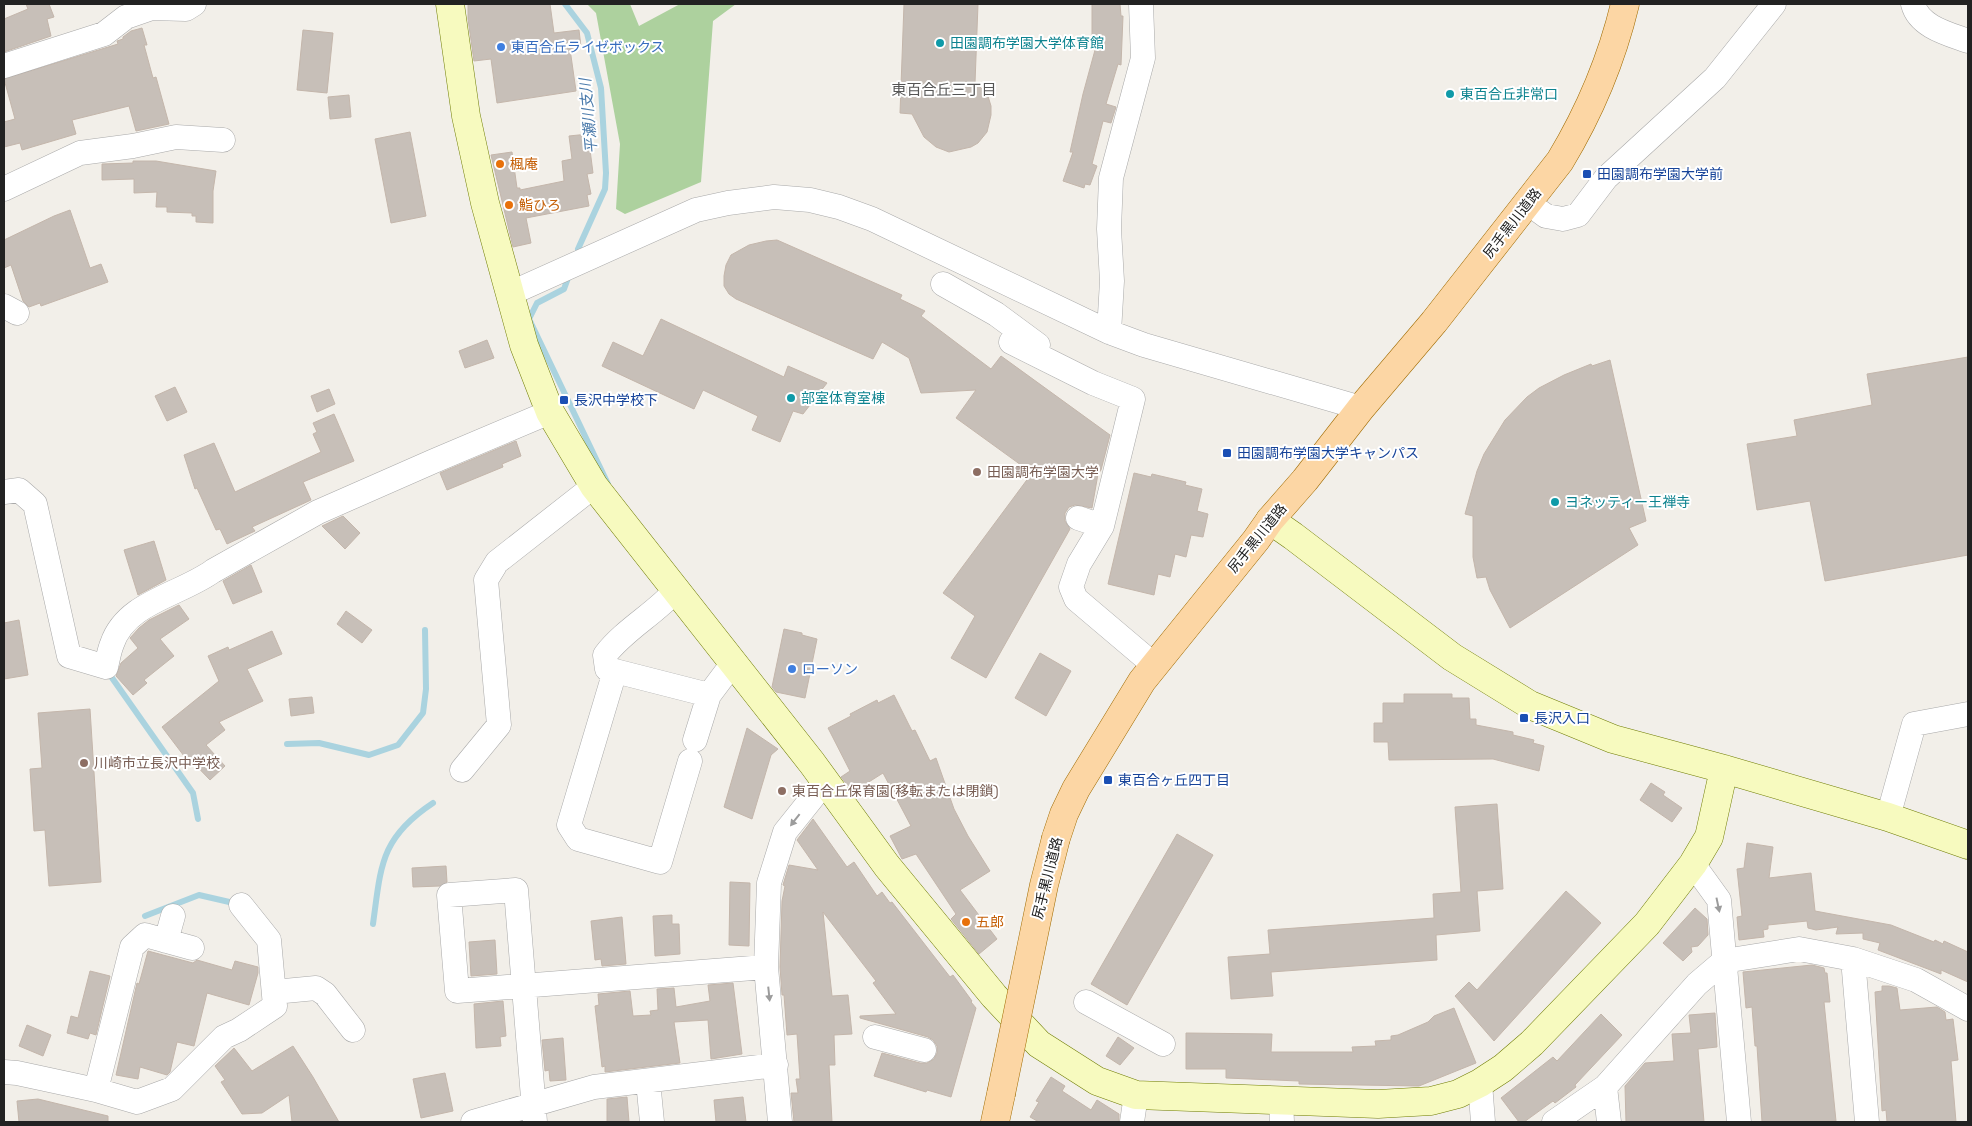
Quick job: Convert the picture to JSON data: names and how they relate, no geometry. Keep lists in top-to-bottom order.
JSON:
{
  "streets": {
    "main road": ["尻手黒川道路"]
  },
  "districts": ["東百合丘三丁目"],
  "water": ["平瀬川支川"],
  "places": {
    "other": [
      "田園調布学園大学体育館",
      "東百合丘ライゼボックス",
      "東百合丘非常口",
      "楓庵",
      "鮨ひろ",
      "部室体育室棟",
      "田園調布学園大学",
      "ヨネッティー王禅寺",
      "ローソン",
      "川崎市立長沢中学校",
      "東百合丘保育園(移転または閉鎖)",
      "五郎"
    ],
    "transit": [
      "田園調布学園大学前",
      "長沢中学校下",
      "田園調布学園大学キャンパス",
      "長沢入口",
      "東百合ヶ丘四丁目"
    ]
  }
}
